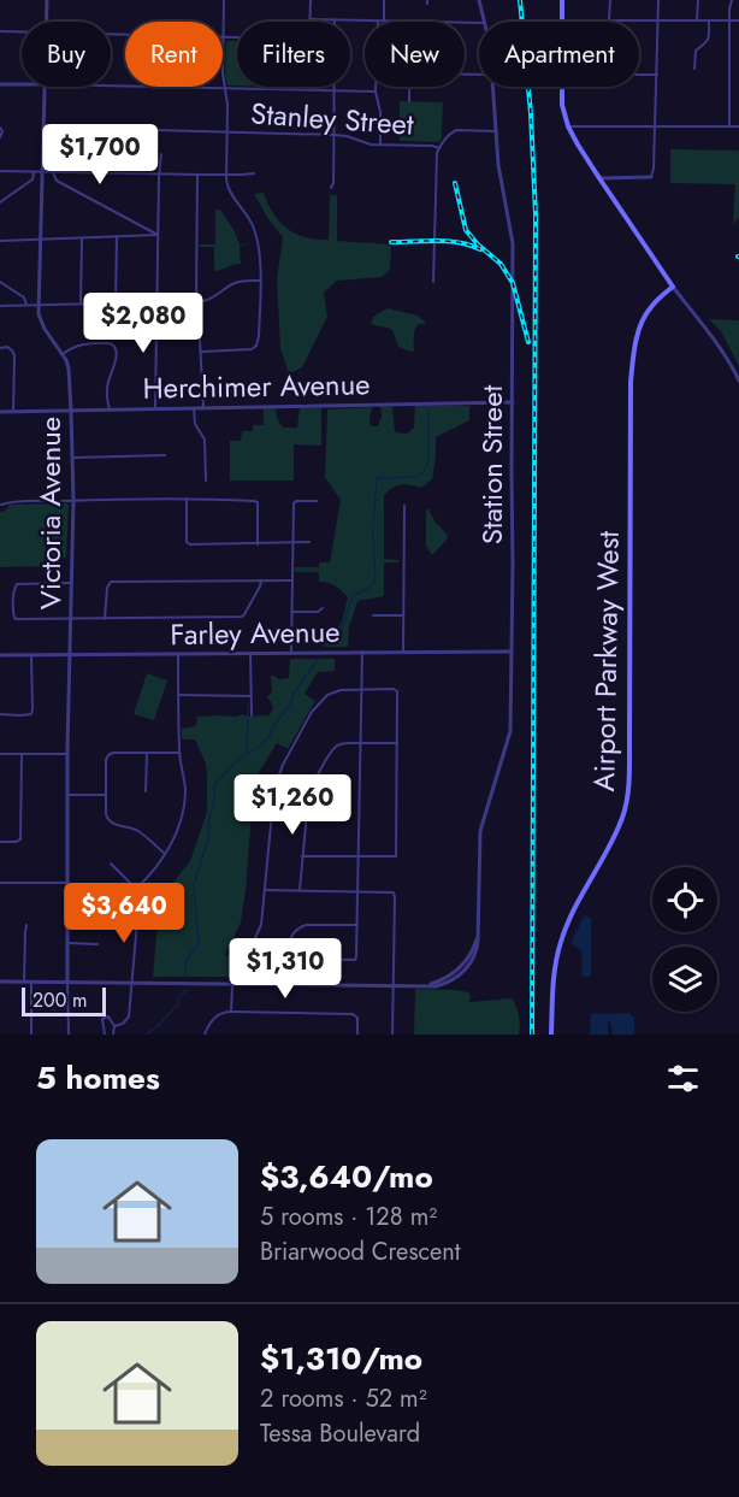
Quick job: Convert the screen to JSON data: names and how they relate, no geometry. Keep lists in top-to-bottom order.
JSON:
{
  "streets": {
    "main road": ["Airport Parkway West"],
    "street": [
      "Stanley Street",
      "Herchimer Avenue",
      "Station Street",
      "Victoria Avenue",
      "Farley Avenue"
    ]
  },
  "crossings": [
    ["Stanley Street", "Station Street"],
    ["Herchimer Avenue", "Station Street"],
    ["Herchimer Avenue", "Victoria Avenue"],
    ["Station Street", "Victoria Avenue"],
    ["Station Street", "Farley Avenue"],
    ["Victoria Avenue", "Farley Avenue"]
  ],
  "scale_bar": "200 m",
  "page": {
    "chip": [
      "Buy",
      "Rent",
      "Filters",
      "New",
      "Apartment"
    ],
    "price": [
      "$1,700",
      "$2,080",
      "$1,260",
      "$3,640",
      "$1,310"
    ],
    "scale": "200 m",
    "heading": "5 homes",
    "list": [
      {
        "name": "$3,640/mo",
        "note": "5 rooms · 128 m² · Briarwood Crescent"
      },
      {
        "name": "$1,310/mo",
        "note": "2 rooms · 52 m² · Tessa Boulevard"
      }
    ]
  }
}
